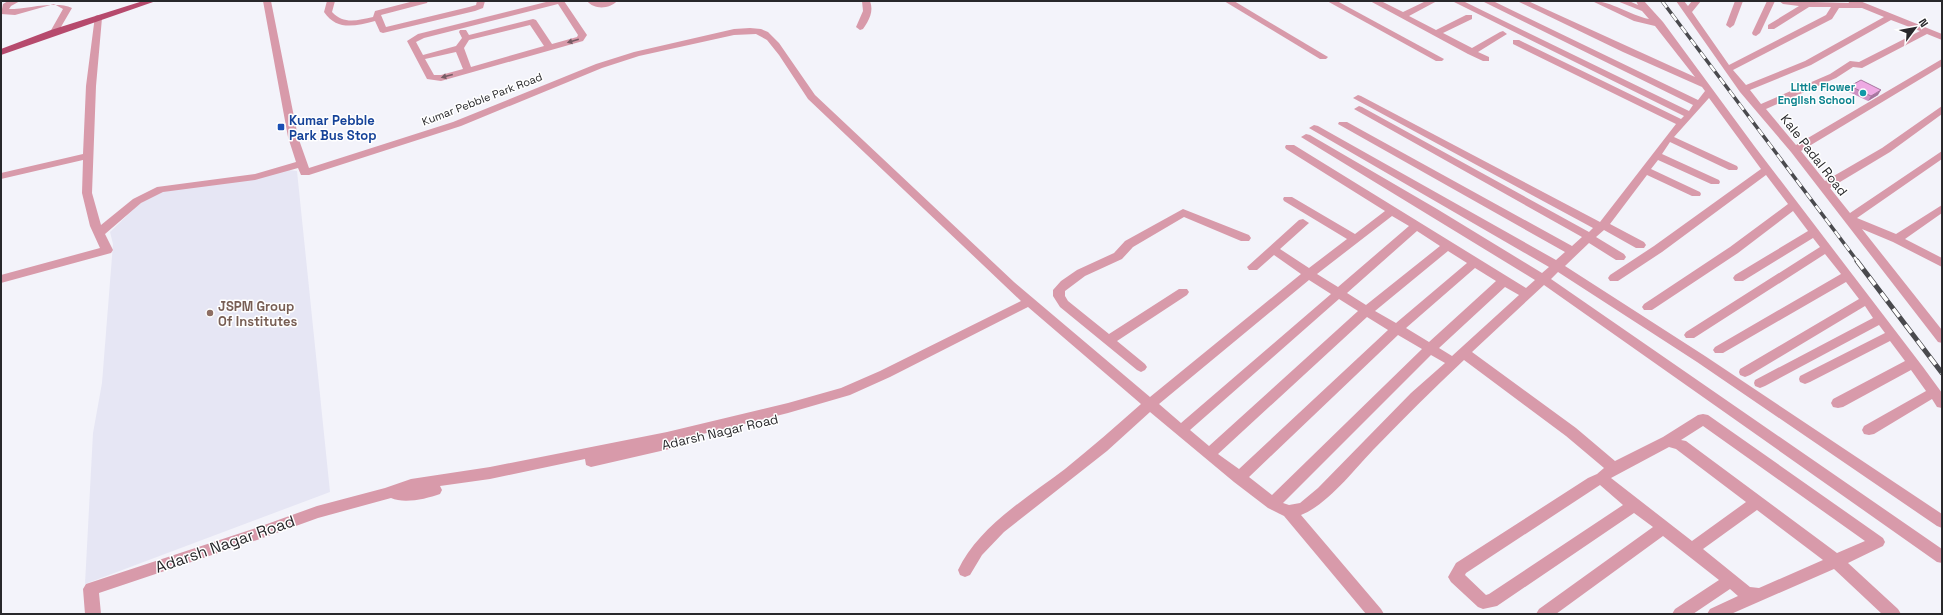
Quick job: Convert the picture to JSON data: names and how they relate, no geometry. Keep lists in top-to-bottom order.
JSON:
{
  "streets": {
    "street": ["Kumar Pebble Park Road", "Kale Padal Road", "Adarsh Nagar Road"]
  },
  "crossings": [
    ["Kumar Pebble Park Road", "Adarsh Nagar Road"]
  ],
  "places": {
    "other": ["Little Flower English School", "JSPM Group Of Institutes"],
    "transit": ["Kumar Pebble Park Bus Stop"]
  },
  "north": "top right"
}
